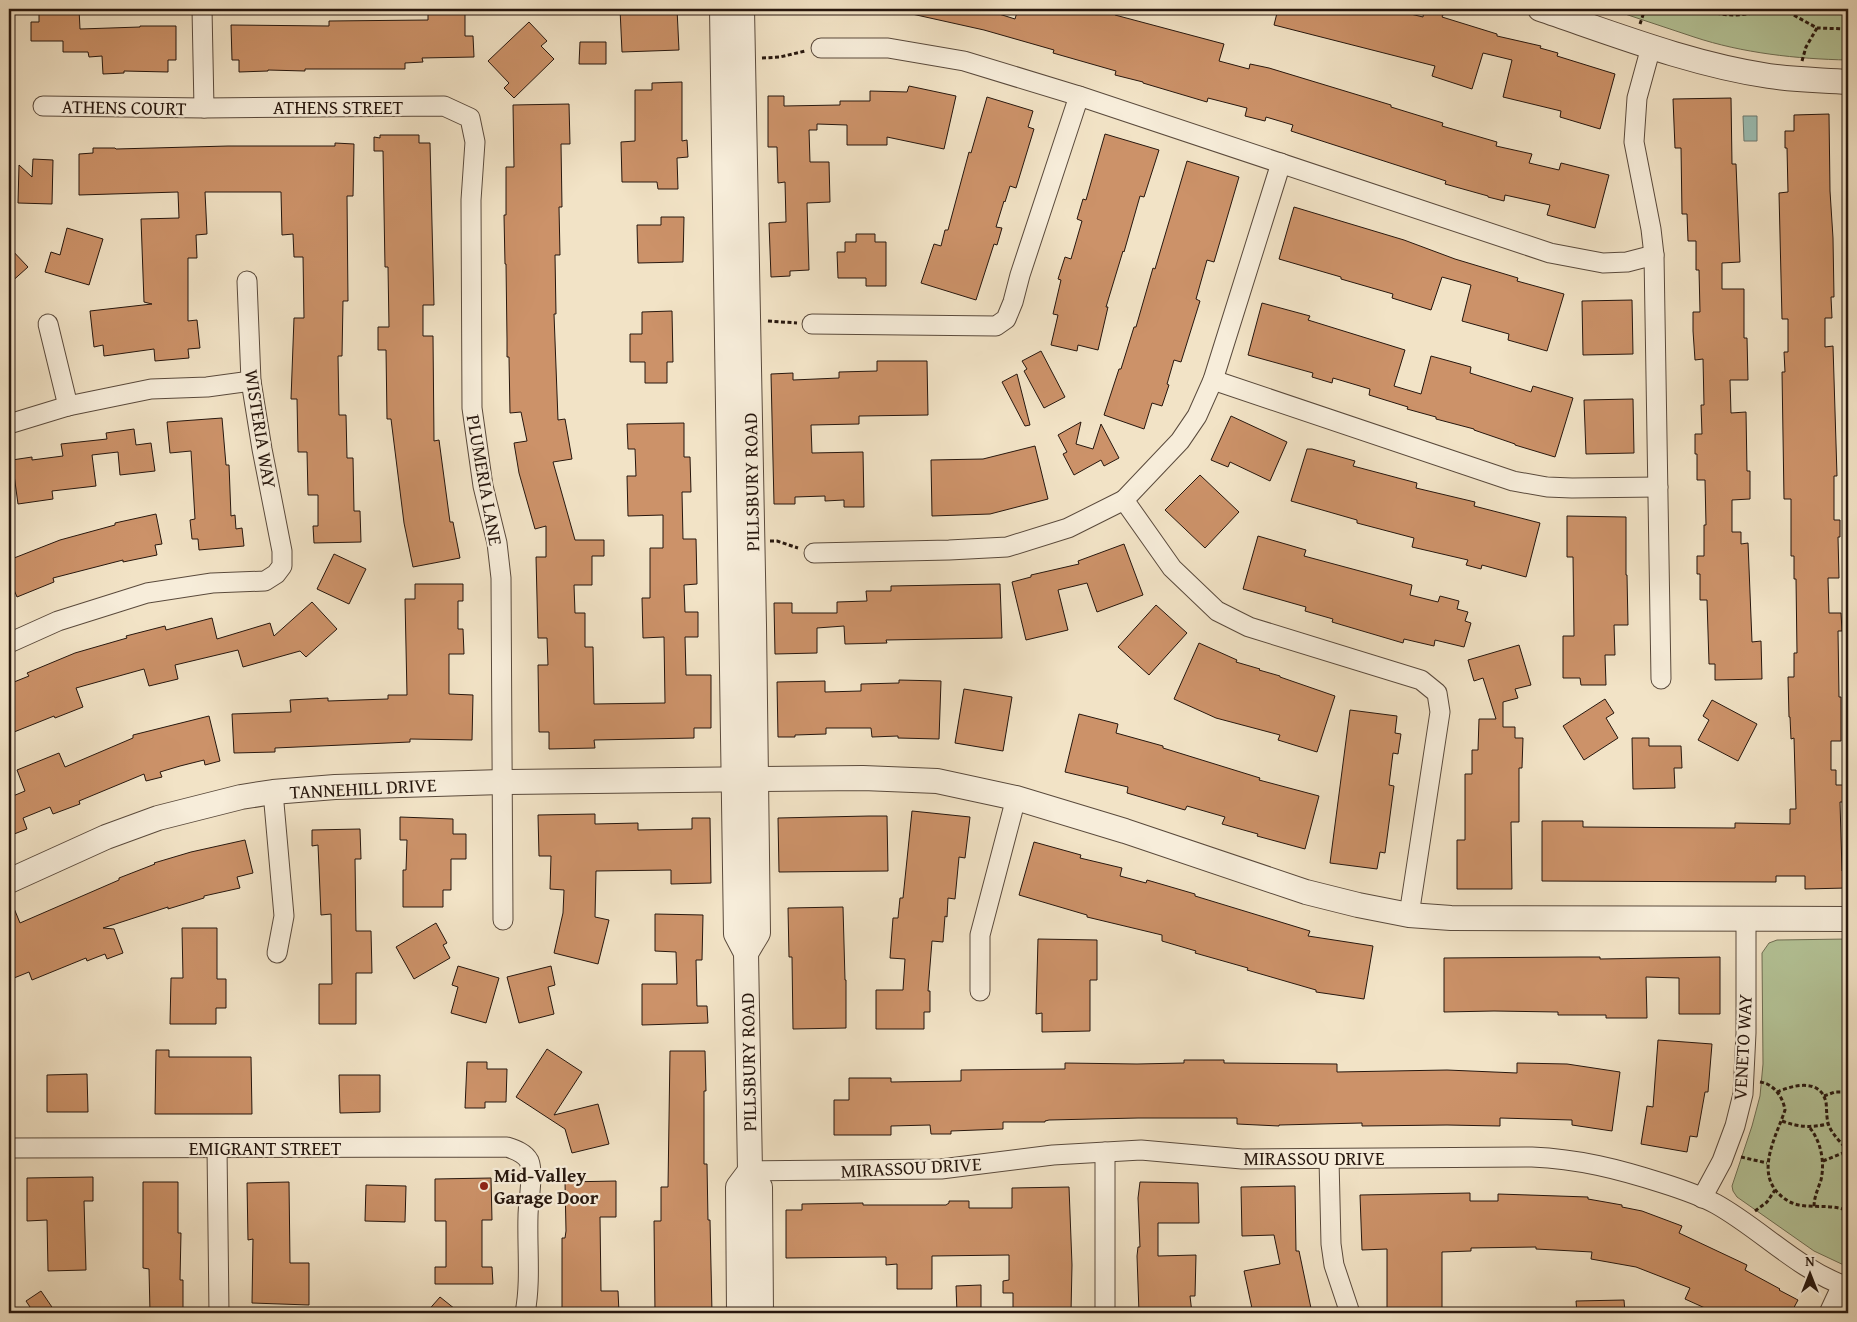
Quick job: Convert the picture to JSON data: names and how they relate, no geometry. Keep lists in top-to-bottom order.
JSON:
{
  "streets": {
    "street": [
      "ATHENS COURT",
      "ATHENS STREET",
      "WISTERIA WAY",
      "PLUMERIA LANE",
      "PILLSBURY ROAD",
      "TANNEHILL DRIVE",
      "VENETO WAY",
      "EMIGRANT STREET",
      "MIRASSOU DRIVE"
    ]
  },
  "crossings": [
    ["ATHENS COURT", "ATHENS STREET"],
    ["ATHENS STREET", "PLUMERIA LANE"],
    ["PLUMERIA LANE", "TANNEHILL DRIVE"],
    ["PILLSBURY ROAD", "TANNEHILL DRIVE"],
    ["PILLSBURY ROAD", "MIRASSOU DRIVE"],
    ["TANNEHILL DRIVE", "VENETO WAY"],
    ["VENETO WAY", "MIRASSOU DRIVE"]
  ],
  "places": ["Mid-Valley Garage Door"],
  "north": "top"
}
